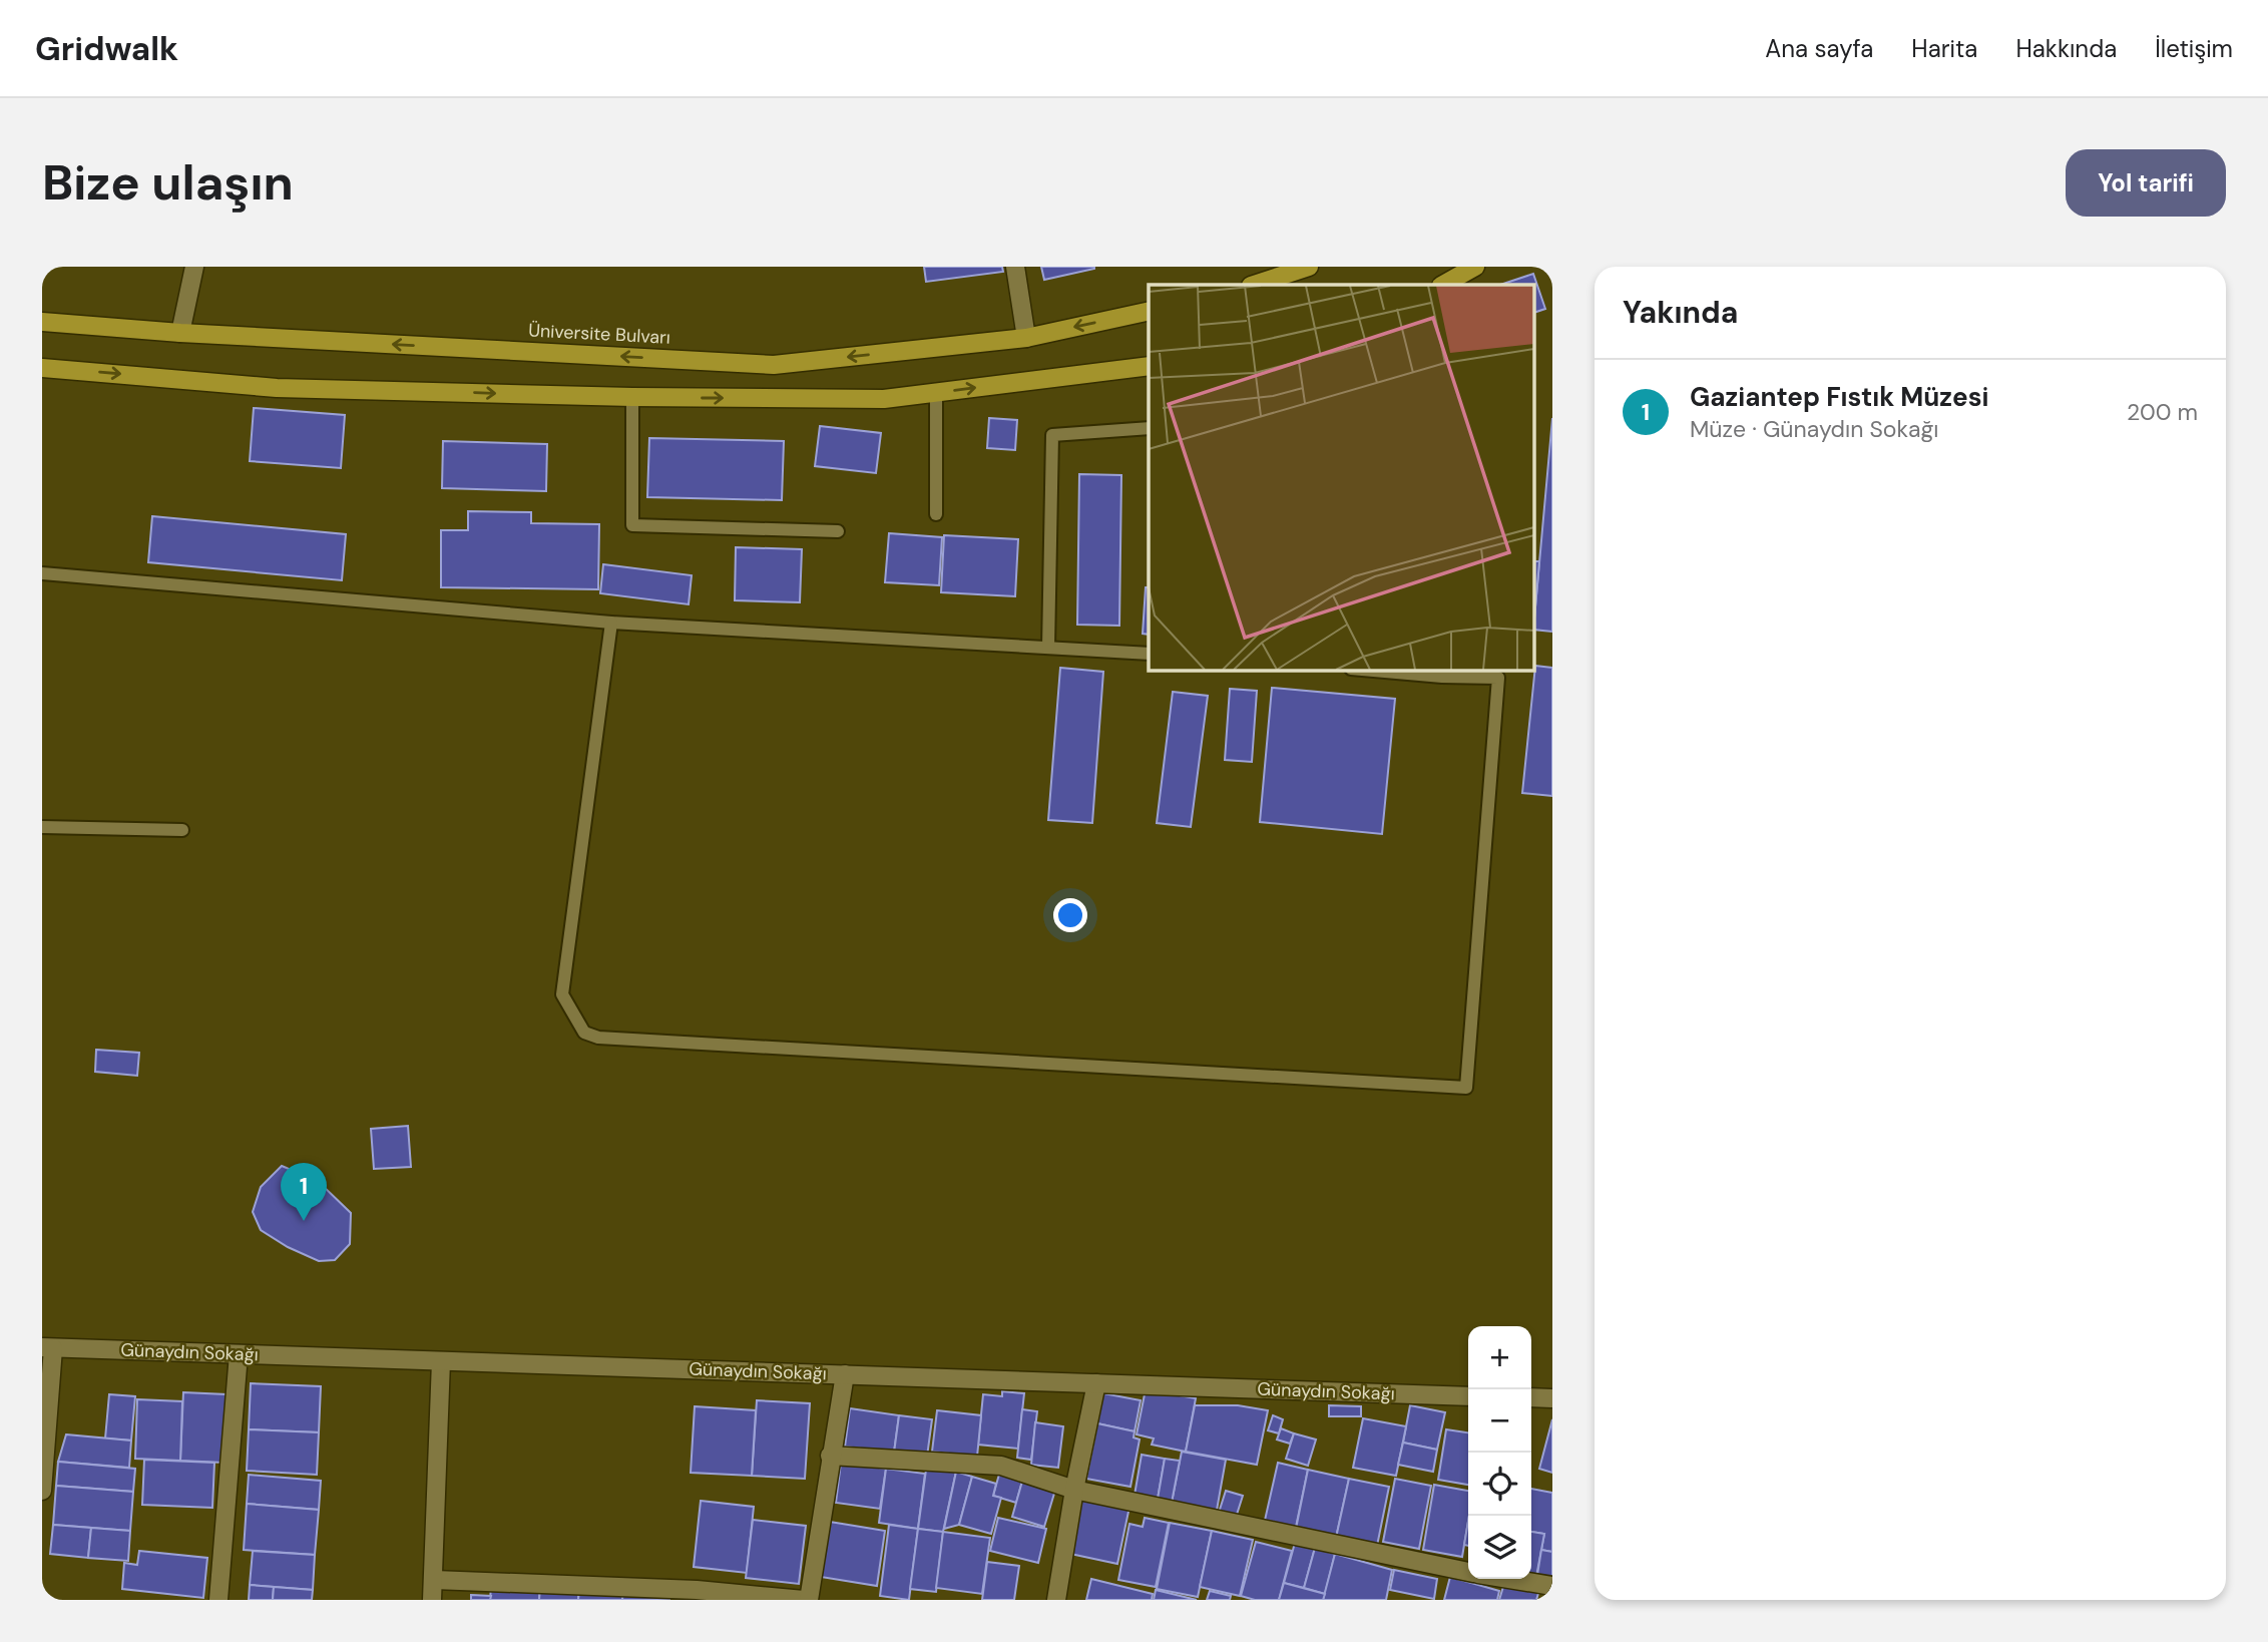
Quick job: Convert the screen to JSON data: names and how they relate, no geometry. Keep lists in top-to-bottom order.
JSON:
{
  "streets": {
    "main road": ["Üniversite Bulvarı"],
    "street": ["Günaydın Sokağı"]
  },
  "page": {
    "header": "Gridwalk",
    "nav": [
      "Ana sayfa",
      "Harita",
      "Hakkında",
      "İletişim"
    ],
    "buttons": "Yol tarifi",
    "title": "Bize ulaşın",
    "heading": "Yakında",
    "list": [
      {
        "mark": "1",
        "name": "Gaziantep Fıstık Müzesi",
        "note": "Müze · Günaydın Sokağı",
        "value": "200 m"
      }
    ],
    "pins": "1",
    "map_buttons": ["+", "−"]
  }
}
